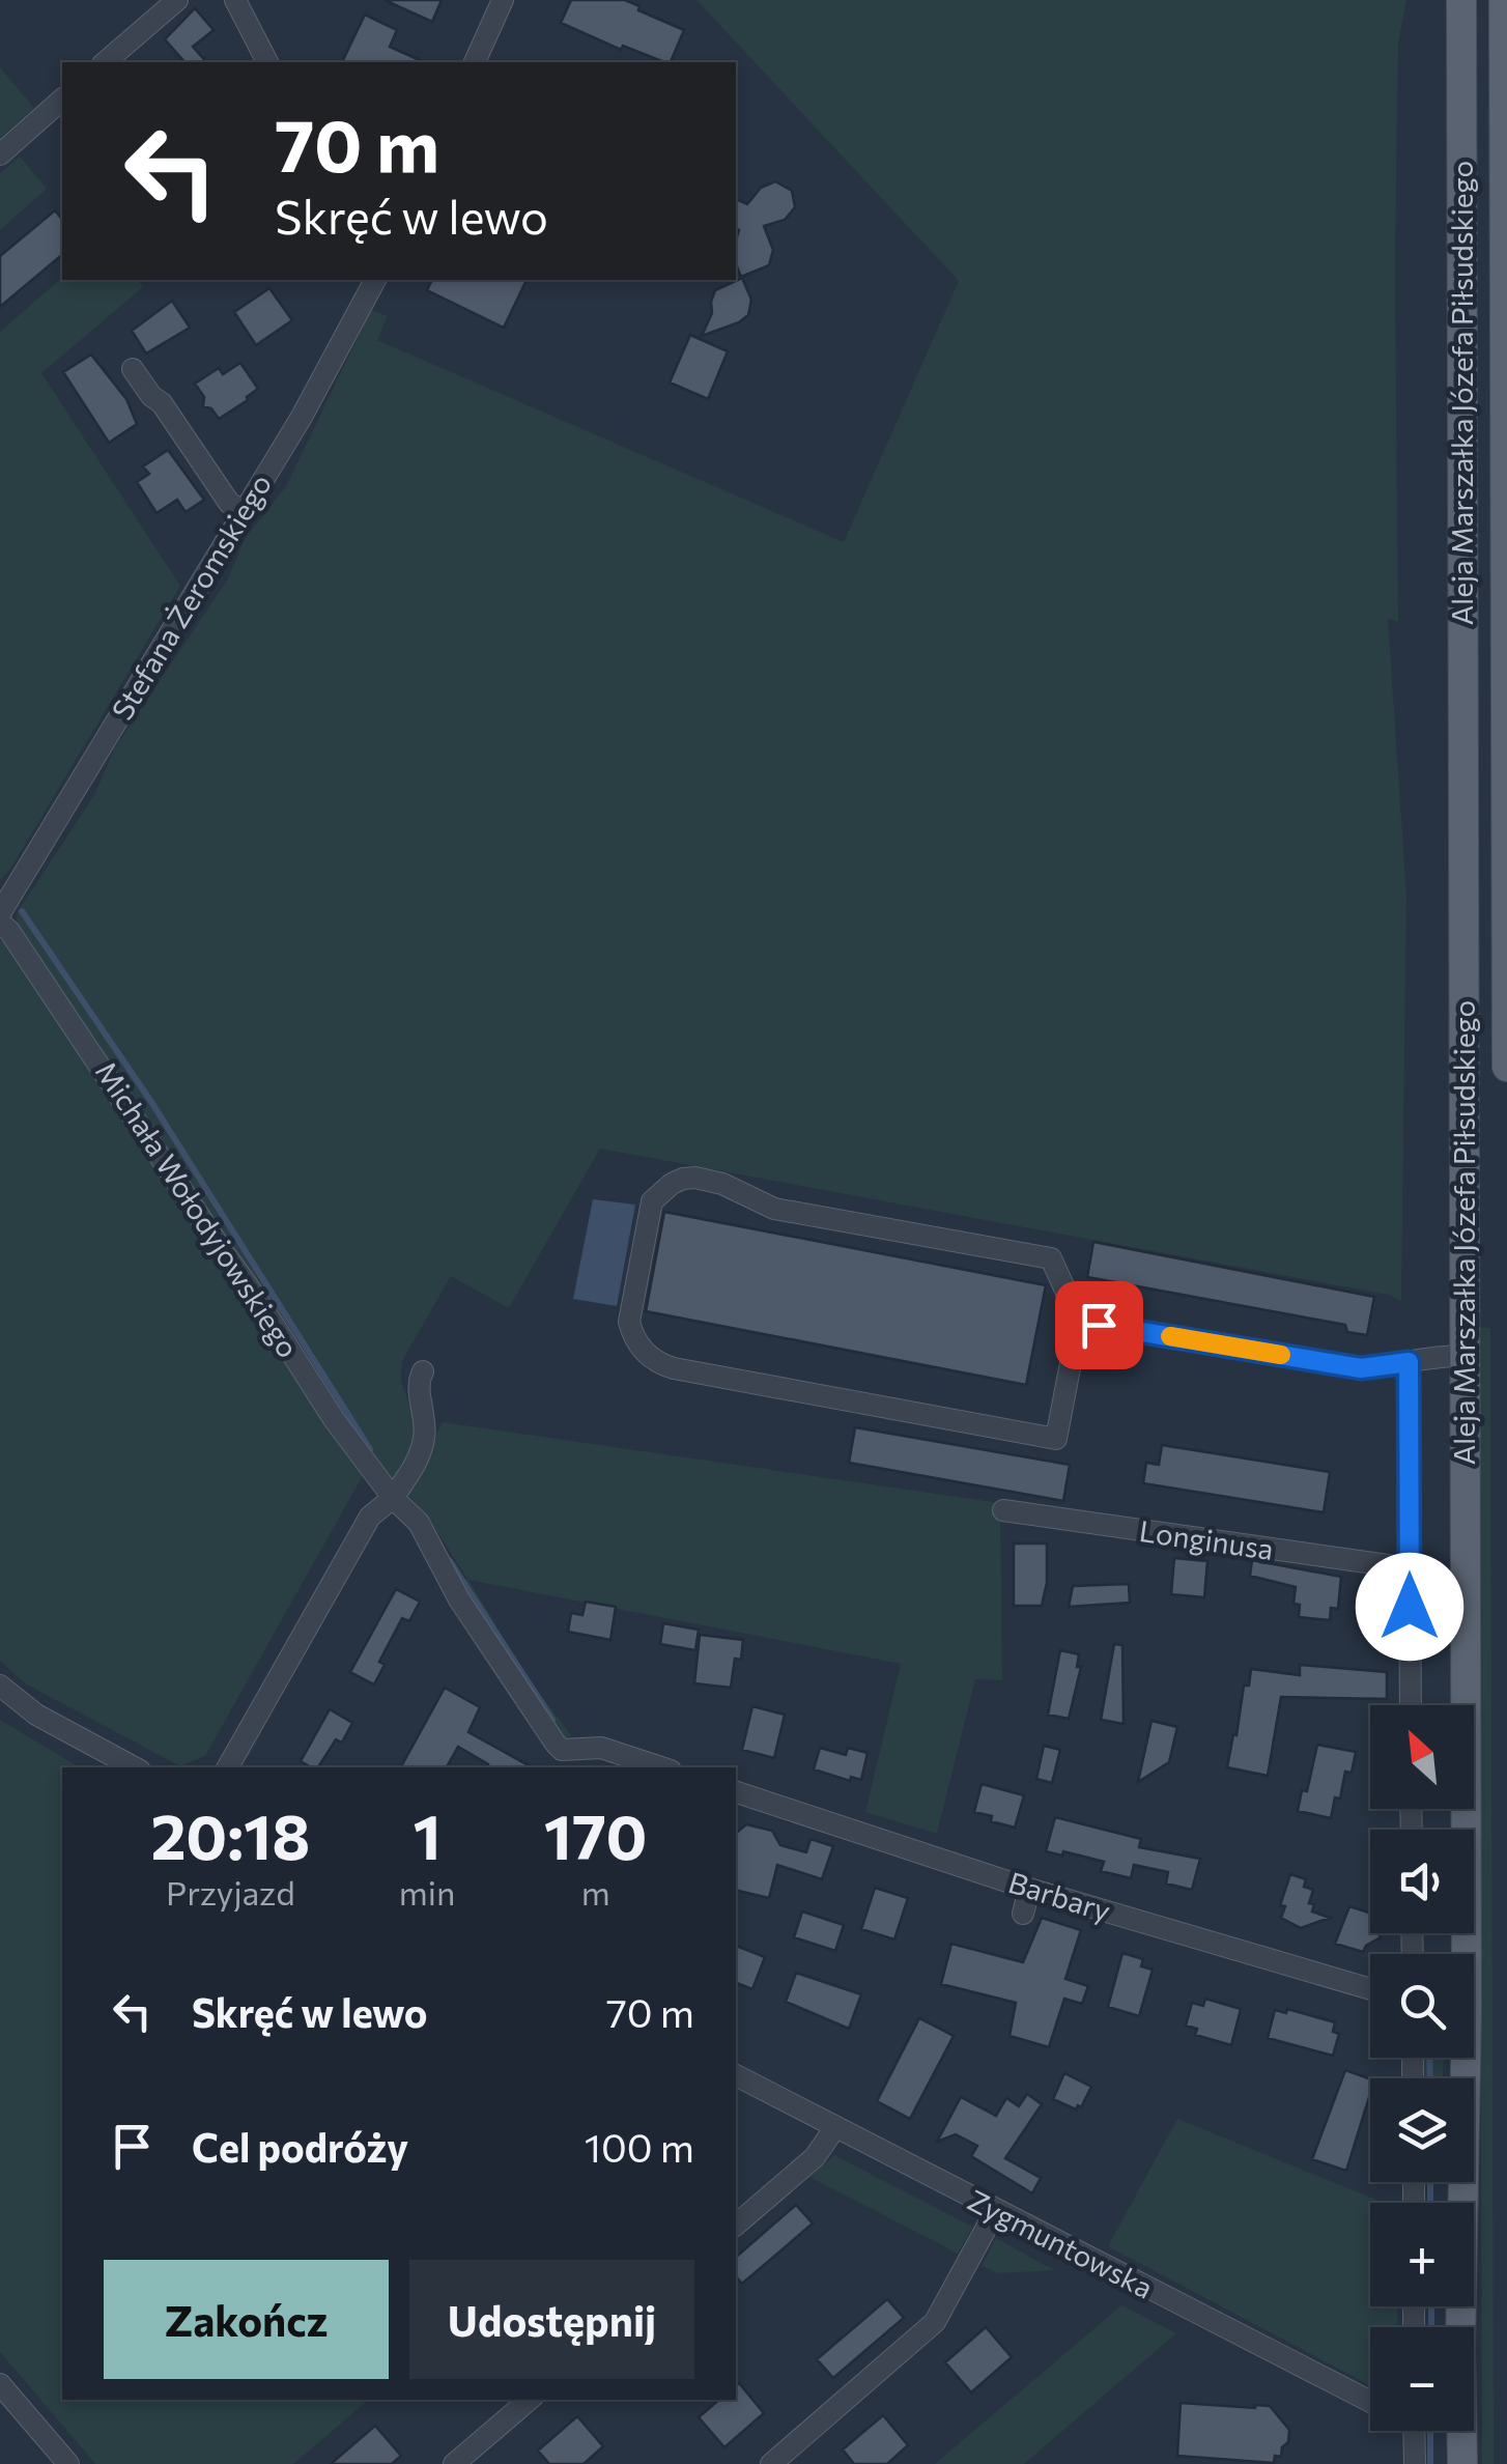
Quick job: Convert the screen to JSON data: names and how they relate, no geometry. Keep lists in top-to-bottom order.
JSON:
{
  "streets": {
    "main road": ["Aleja Marszałka Józefa Piłsudskiego"],
    "street": [
      "Stefana Żeromskiego",
      "Michała Wołodyjowskiego",
      "Longinusa",
      "Barbary",
      "Zygmuntowska"
    ]
  },
  "crossings": [
    ["Aleja Marszałka Józefa Piłsudskiego", "Longinusa"]
  ],
  "north": "top left",
  "page": {
    "turn": ["70 m", "Skręć w lewo"],
    "map_buttons": ["+", "−"],
    "eta": [
      "20:18",
      "Przyjazd",
      "1",
      "min",
      "170",
      "m"
    ],
    "list": [
      {
        "name": "Skręć w lewo",
        "value": "70 m"
      },
      {
        "name": "Cel podróży",
        "value": "100 m"
      }
    ],
    "buttons": ["Zakończ", "Udostępnij"]
  }
}
